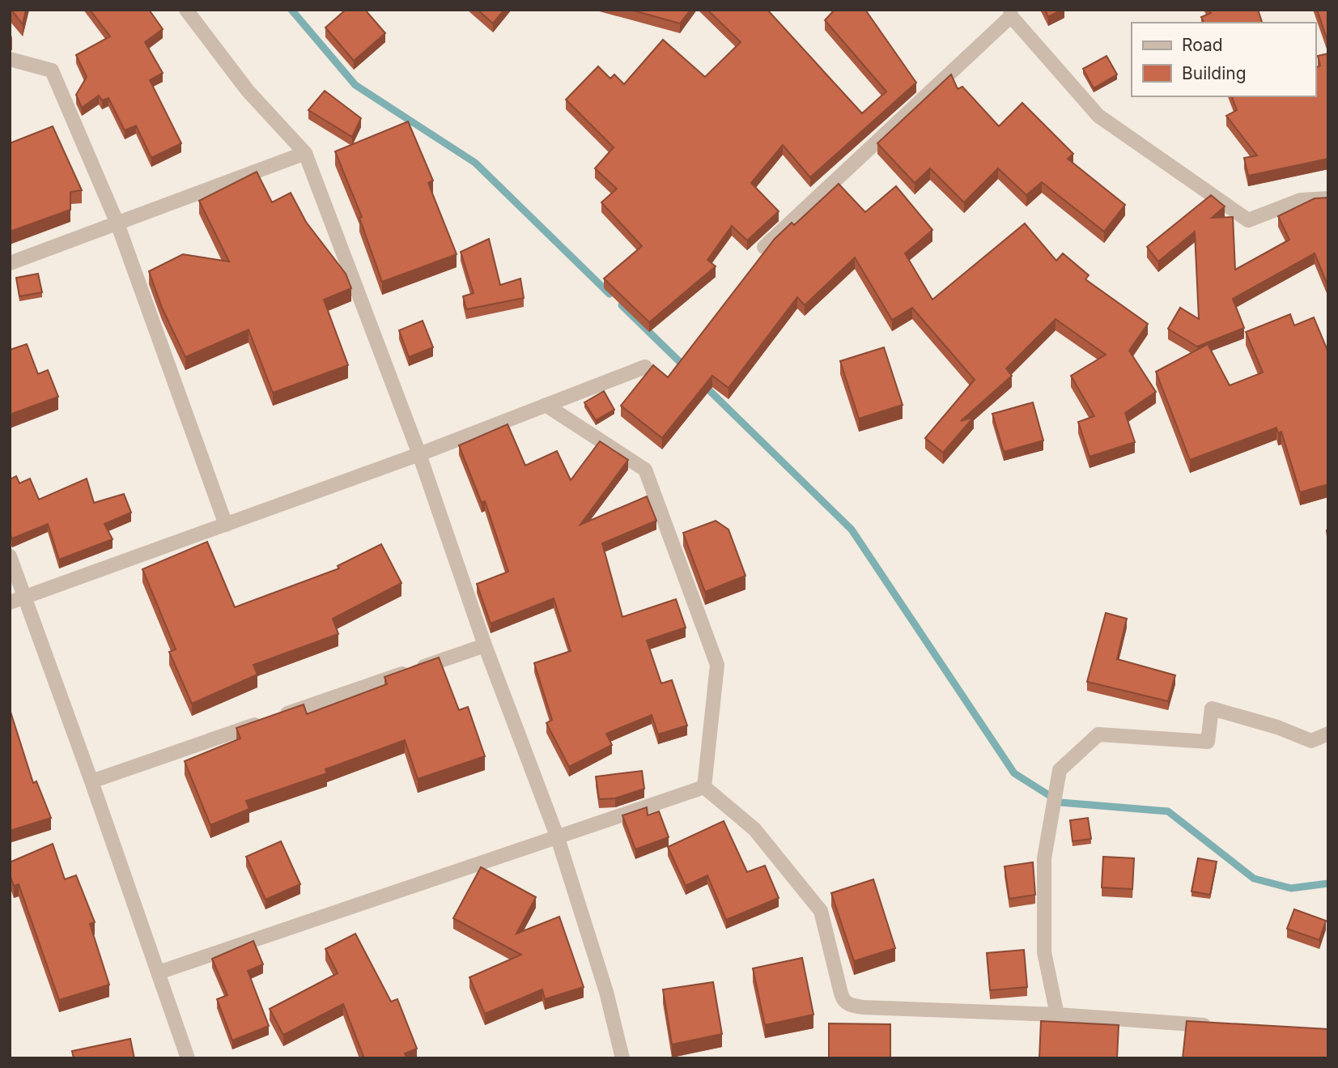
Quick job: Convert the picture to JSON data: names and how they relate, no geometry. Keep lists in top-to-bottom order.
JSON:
{
  "legend": ["Road", "Building"]
}
